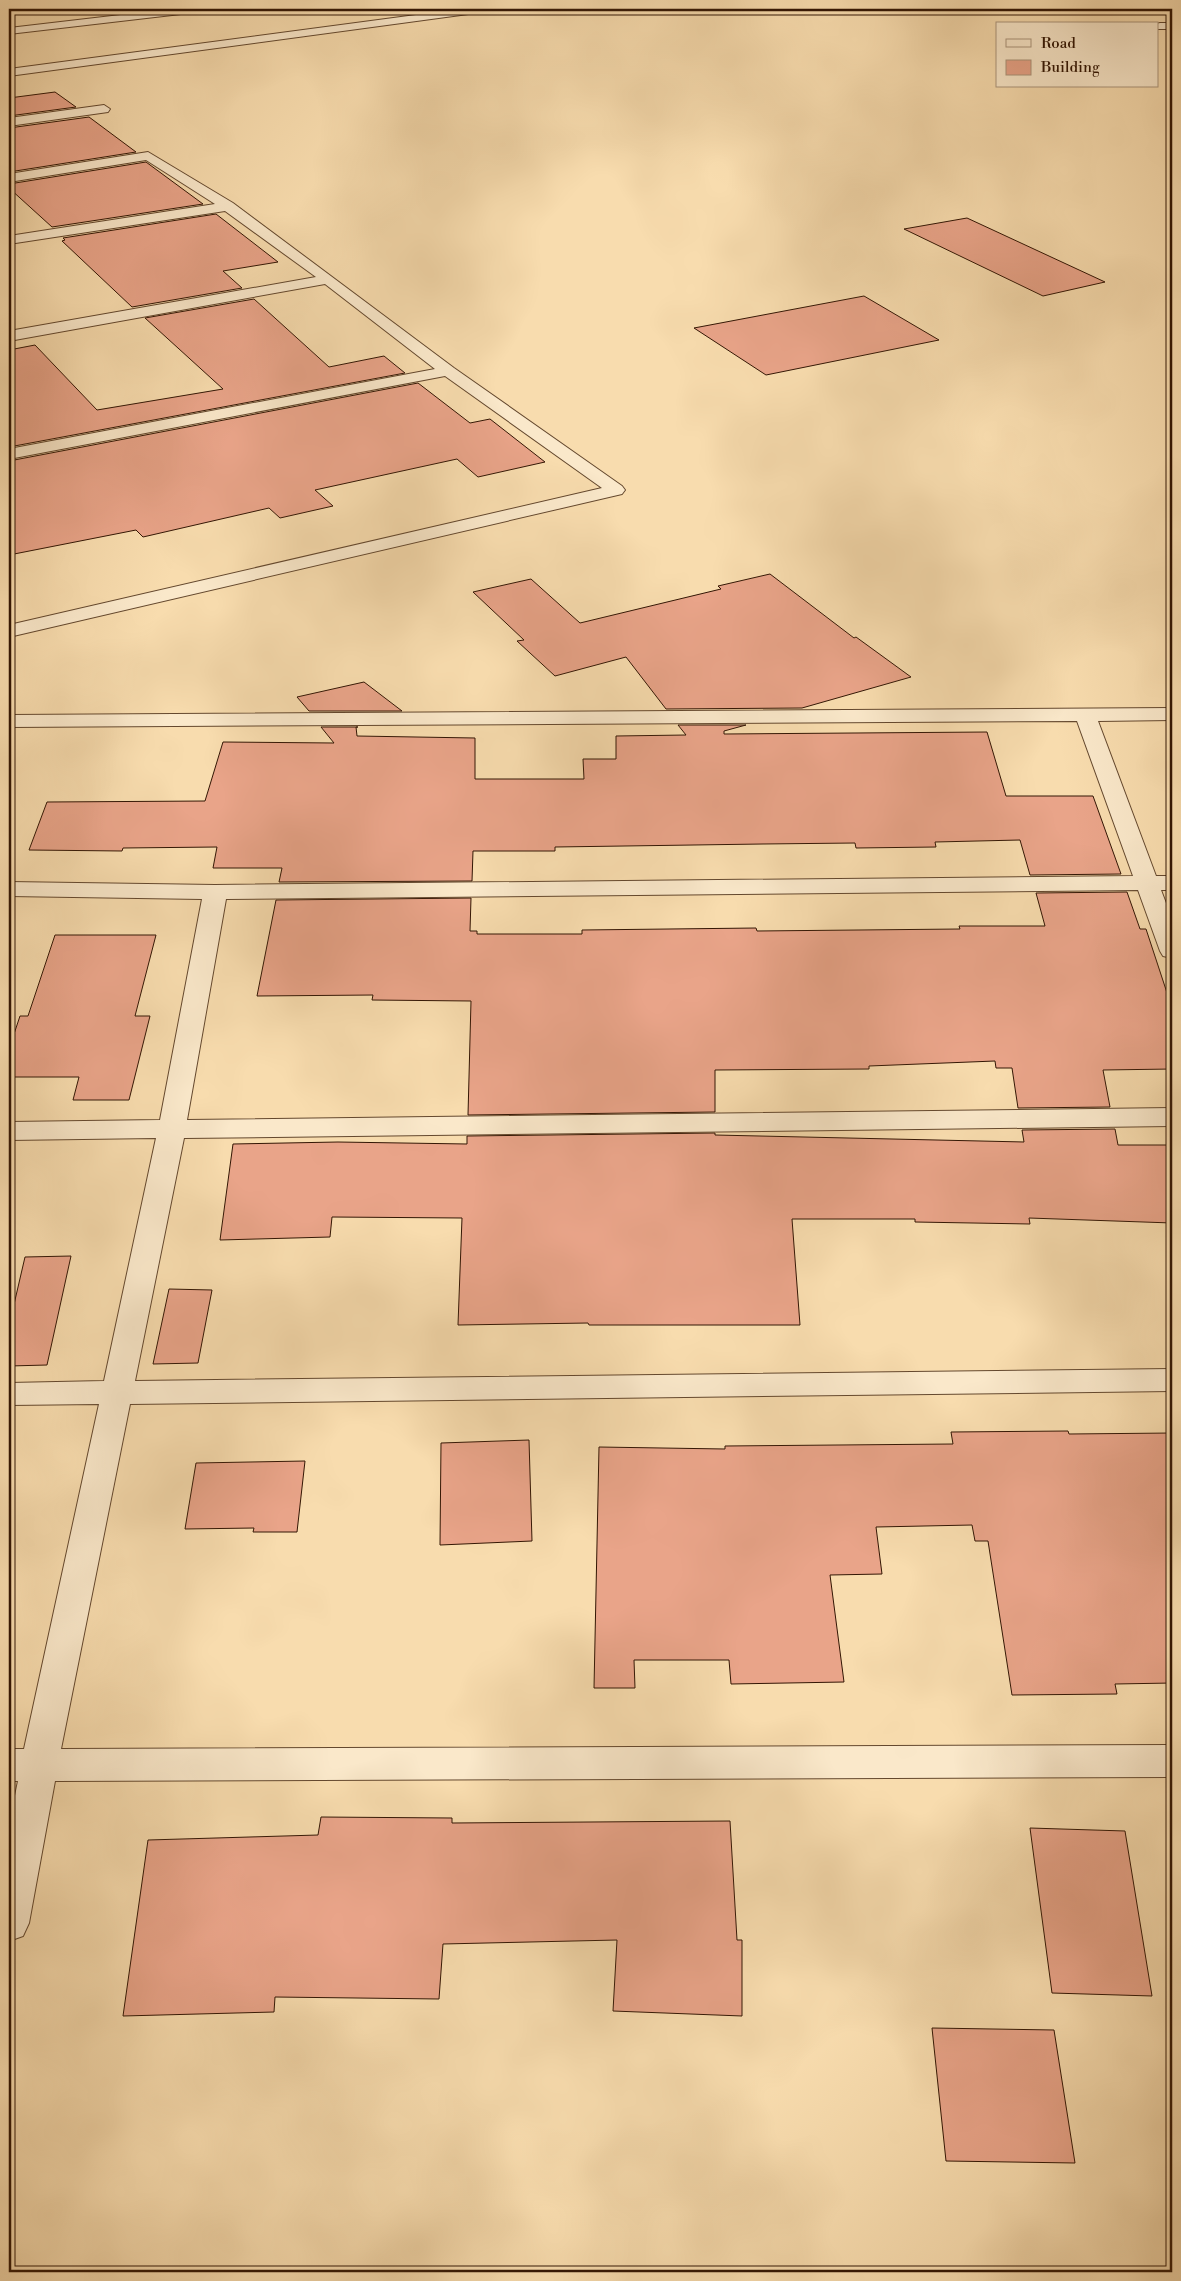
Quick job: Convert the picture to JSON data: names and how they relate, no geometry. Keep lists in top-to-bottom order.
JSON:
{
  "legend": ["Road", "Building"]
}
